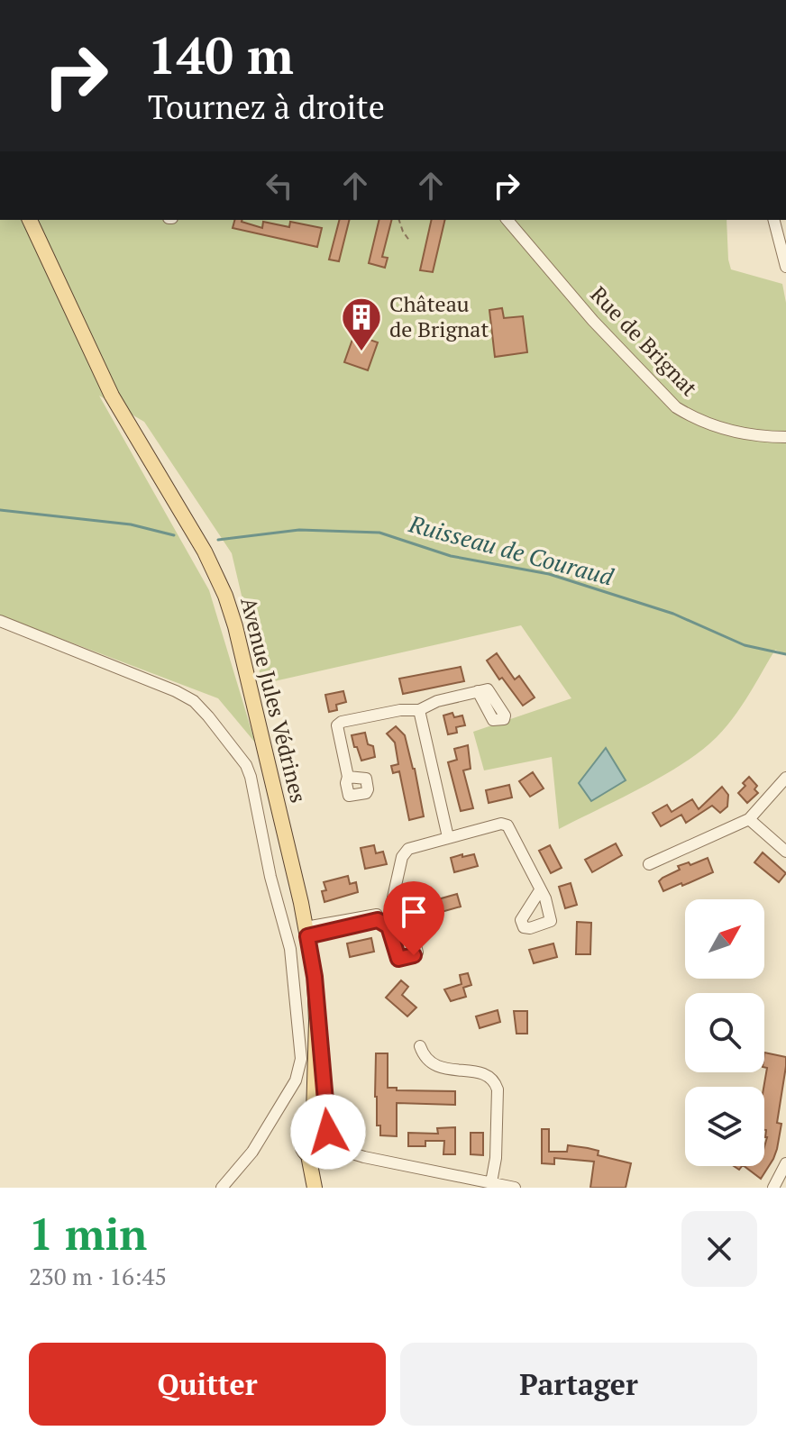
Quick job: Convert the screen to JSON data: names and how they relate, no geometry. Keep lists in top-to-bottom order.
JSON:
{
  "streets": {
    "main road": ["Avenue Jules Védrines"],
    "street": ["Rue de Brignat"]
  },
  "water": ["Ruisseau de Couraud"],
  "places": {
    "building": ["Château de Brignat"]
  },
  "north": "top right",
  "page": {
    "turn": ["140 m", "Tournez à droite"],
    "heading": ["1 min", "230 m · 16:45"],
    "buttons": ["Quitter", "Partager"]
  }
}
